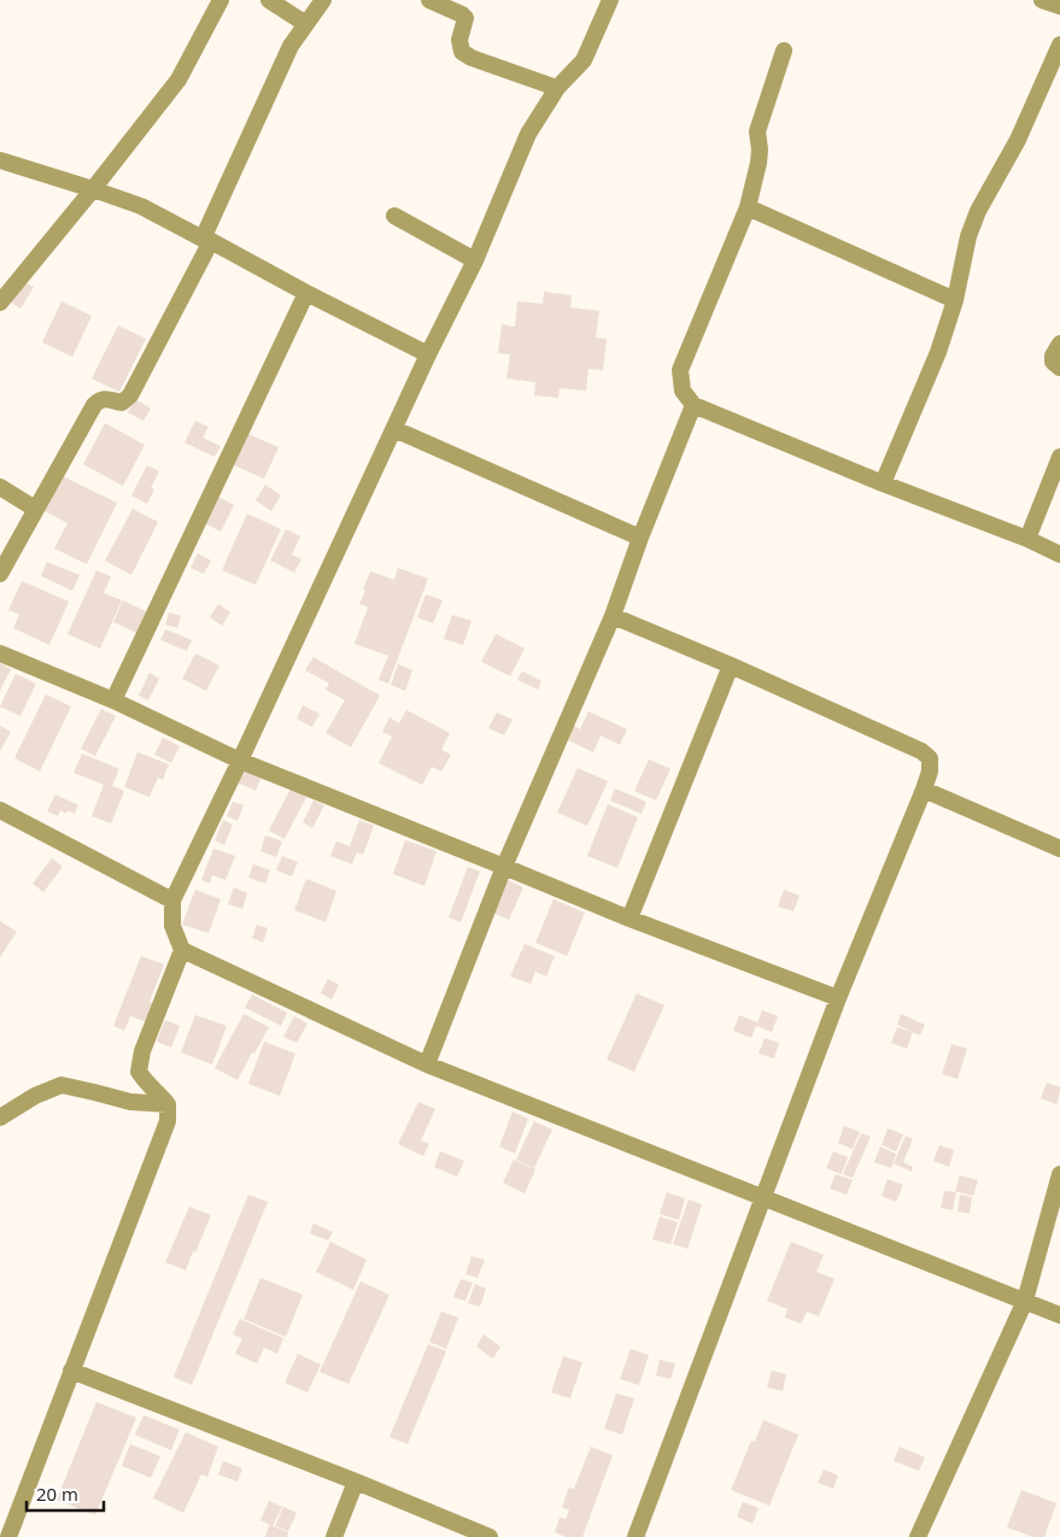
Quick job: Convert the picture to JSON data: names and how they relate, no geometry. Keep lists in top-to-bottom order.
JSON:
{
  "scale_bar": "20 m"
}
